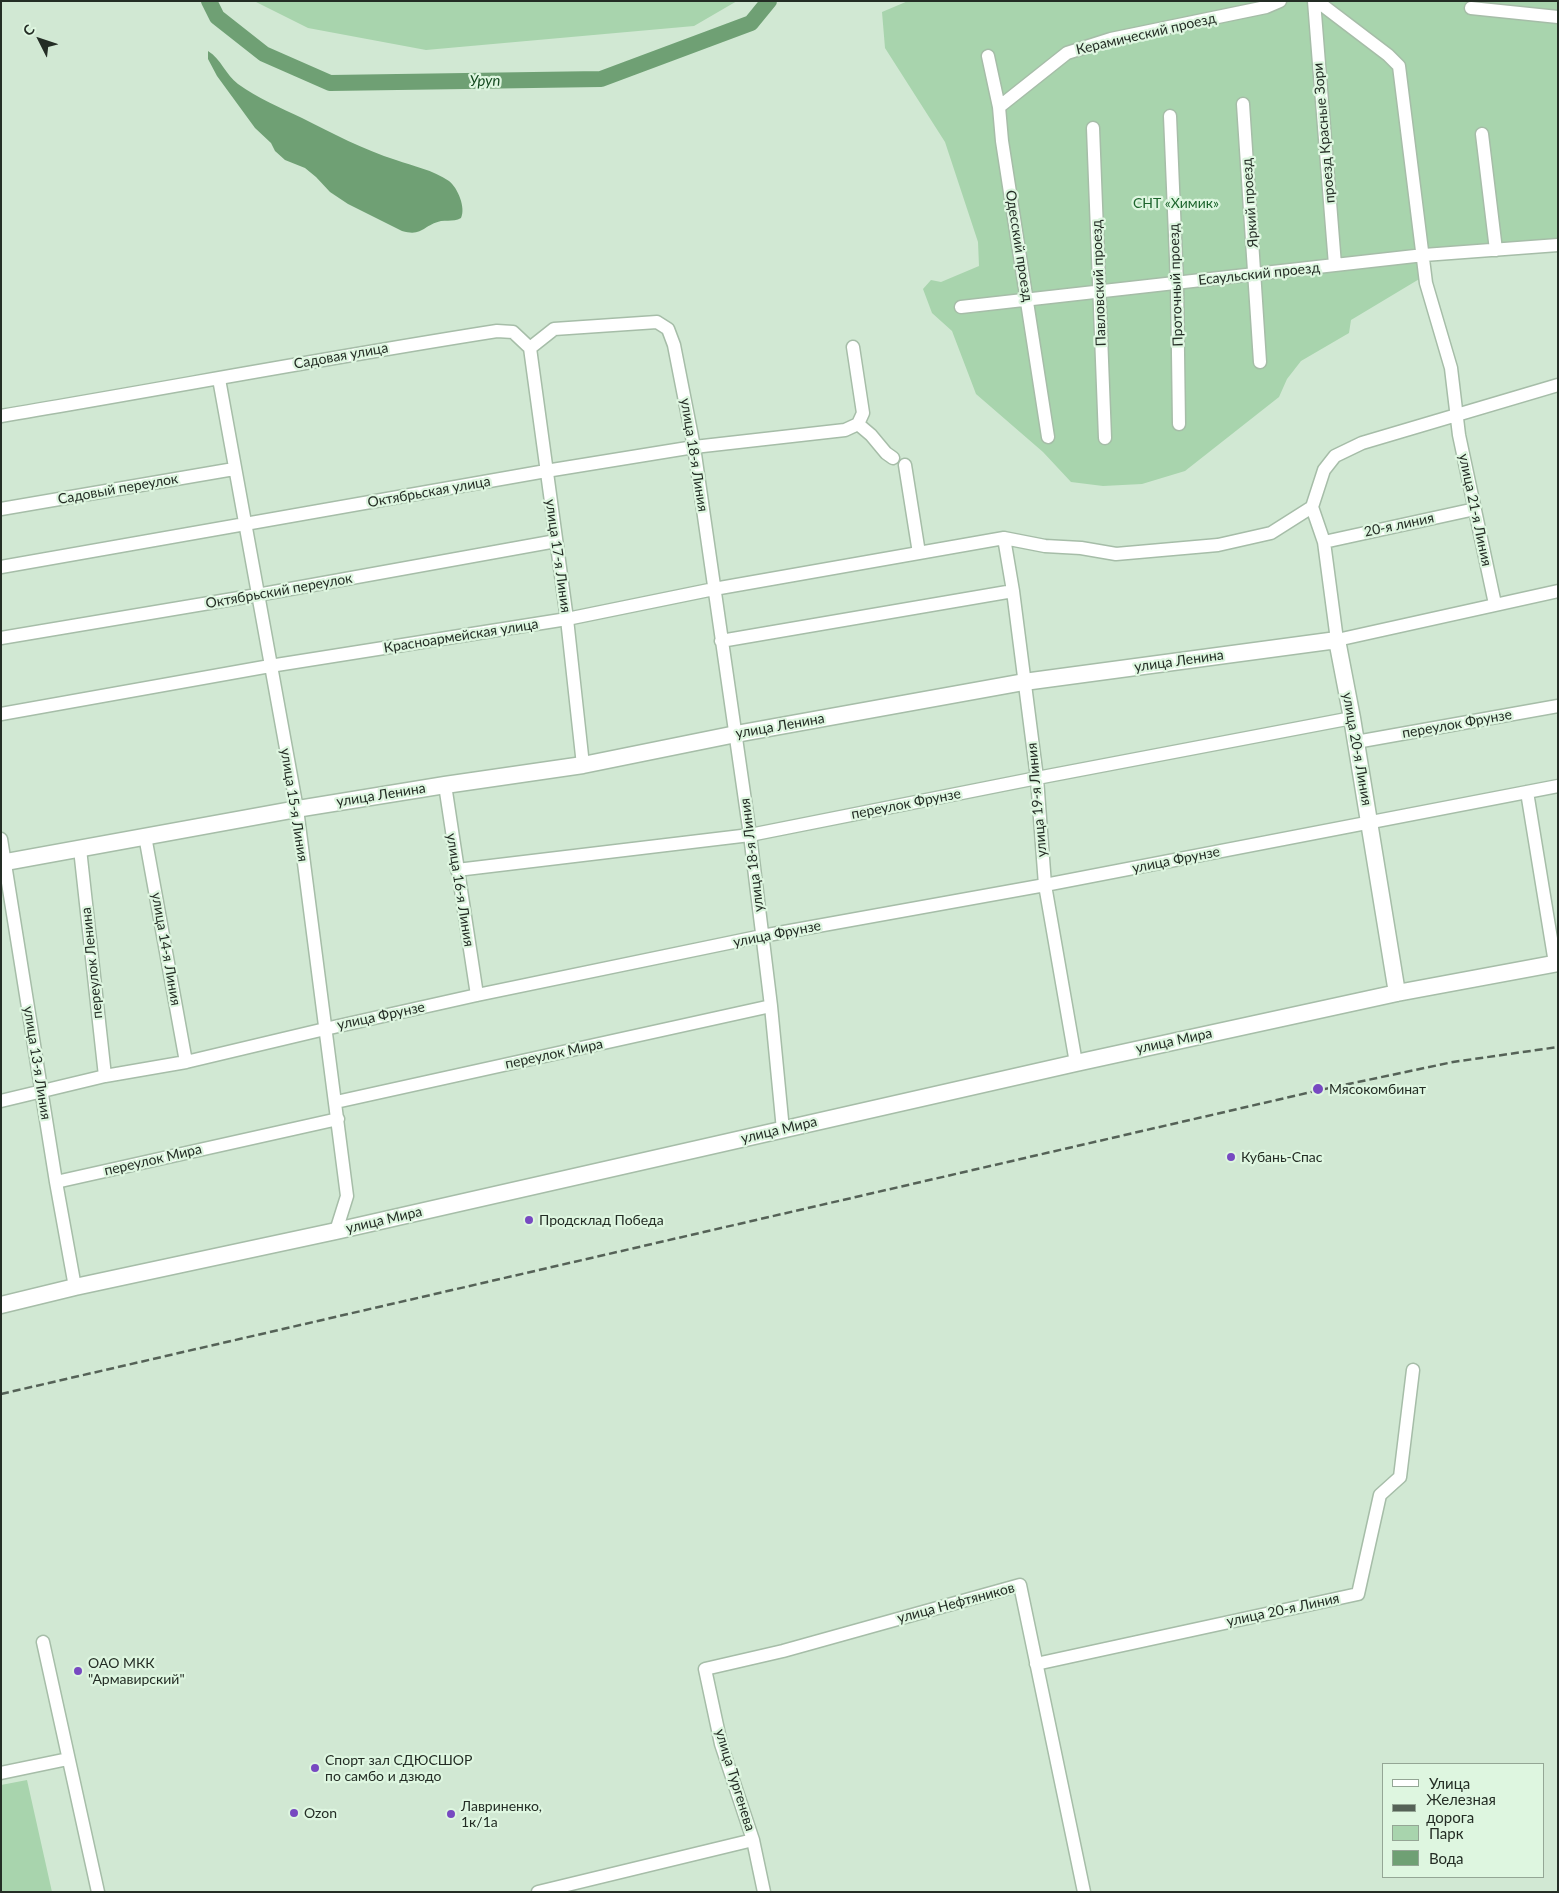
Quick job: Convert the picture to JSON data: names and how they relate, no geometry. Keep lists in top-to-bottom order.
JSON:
{
  "streets": {
    "main road": ["улица Ленина", "улица 20-я Линия", "улица Мира"],
    "street": [
      "Керамический проезд",
      "проезд Красные Зори",
      "Яркий проезд",
      "Одесский проезд",
      "Есаульский проезд",
      "Павловский проезд",
      "Проточный проезд",
      "Садовая улица",
      "улица 18-я Линия",
      "Садовый переулок",
      "Октябрьская улица",
      "улица 21-я Линия",
      "20-я линия",
      "улица 17-я Линия",
      "Октябрьский переулок",
      "Красноармейская улица",
      "переулок Фрунзе",
      "улица 19-я Линия",
      "улица 15-я Линия",
      "улица Фрунзе",
      "улица 16-я Линия",
      "улица 14-я Линия",
      "переулок Ленина",
      "переулок Мира",
      "улица 13-я Линия",
      "улица Нефтяников",
      "улица Тургенева"
    ]
  },
  "crossings": [
    ["Керамический проезд", "Одесский проезд"],
    ["проезд Красные Зори", "Есаульский проезд"],
    ["Яркий проезд", "Есаульский проезд"],
    ["Одесский проезд", "Есаульский проезд"],
    ["Есаульский проезд", "Павловский проезд"],
    ["Есаульский проезд", "Проточный проезд"],
    ["Садовая улица", "улица 18-я Линия"],
    ["Садовая улица", "улица 17-я Линия"],
    ["Садовая улица", "улица 15-я Линия"],
    ["улица 18-я Линия", "Октябрьская улица"],
    ["улица 18-я Линия", "улица 17-я Линия"],
    ["улица 18-я Линия", "Красноармейская улица"],
    ["улица 18-я Линия", "улица Ленина"],
    ["улица 18-я Линия", "переулок Фрунзе"],
    ["улица 18-я Линия", "улица Фрунзе"],
    ["улица 18-я Линия", "улица Мира"],
    ["улица 18-я Линия", "переулок Мира"],
    ["Садовый переулок", "улица 15-я Линия"],
    ["Октябрьская улица", "улица 17-я Линия"],
    ["Октябрьская улица", "улица 15-я Линия"],
    ["улица 21-я Линия", "20-я линия"],
    ["улица 21-я Линия", "улица Ленина"],
    ["20-я линия", "улица 20-я Линия"],
    ["улица 17-я Линия", "Октябрьский переулок"],
    ["улица 17-я Линия", "Красноармейская улица"],
    ["улица 17-я Линия", "улица Ленина"],
    ["Октябрьский переулок", "улица 15-я Линия"],
    ["Красноармейская улица", "улица 20-я Линия"],
    ["Красноармейская улица", "улица 19-я Линия"],
    ["Красноармейская улица", "улица 15-я Линия"],
    ["улица Ленина", "улица 20-я Линия"],
    ["улица Ленина", "улица 19-я Линия"],
    ["улица Ленина", "улица 15-я Линия"],
    ["улица Ленина", "улица 16-я Линия"],
    ["улица Ленина", "улица 14-я Линия"],
    ["улица Ленина", "переулок Ленина"],
    ["улица Ленина", "улица 13-я Линия"],
    ["переулок Фрунзе", "улица 20-я Линия"],
    ["переулок Фрунзе", "улица 19-я Линия"],
    ["переулок Фрунзе", "улица 16-я Линия"],
    ["улица 20-я Линия", "улица Фрунзе"],
    ["улица 20-я Линия", "улица Мира"],
    ["улица 20-я Линия", "улица Нефтяников"],
    ["улица 19-я Линия", "улица Фрунзе"],
    ["улица 19-я Линия", "улица Мира"],
    ["улица 15-я Линия", "улица Фрунзе"],
    ["улица 15-я Линия", "улица Мира"],
    ["улица 15-я Линия", "переулок Мира"],
    ["улица Фрунзе", "улица 16-я Линия"],
    ["улица Фрунзе", "улица 14-я Линия"],
    ["улица Фрунзе", "переулок Ленина"],
    ["улица Фрунзе", "улица 13-я Линия"],
    ["улица Мира", "улица 13-я Линия"],
    ["переулок Мира", "улица 13-я Линия"],
    ["улица Нефтяников", "улица Тургенева"]
  ],
  "water": ["Уруп"],
  "parks": ["СНТ «Химик»"],
  "places": [
    "Мясокомбинат",
    "Кубань-Спас",
    "Продсклад Победа",
    "ОАО МКК \"Армавирский\"",
    "Спорт зал СДЮСШОР по самбо и дзюдо",
    "Ozon",
    "Лавриненко, 1к/1а"
  ],
  "legend": [
    "Улица",
    "Железная дорога",
    "Парк",
    "Вода"
  ],
  "north": "top left"
}
